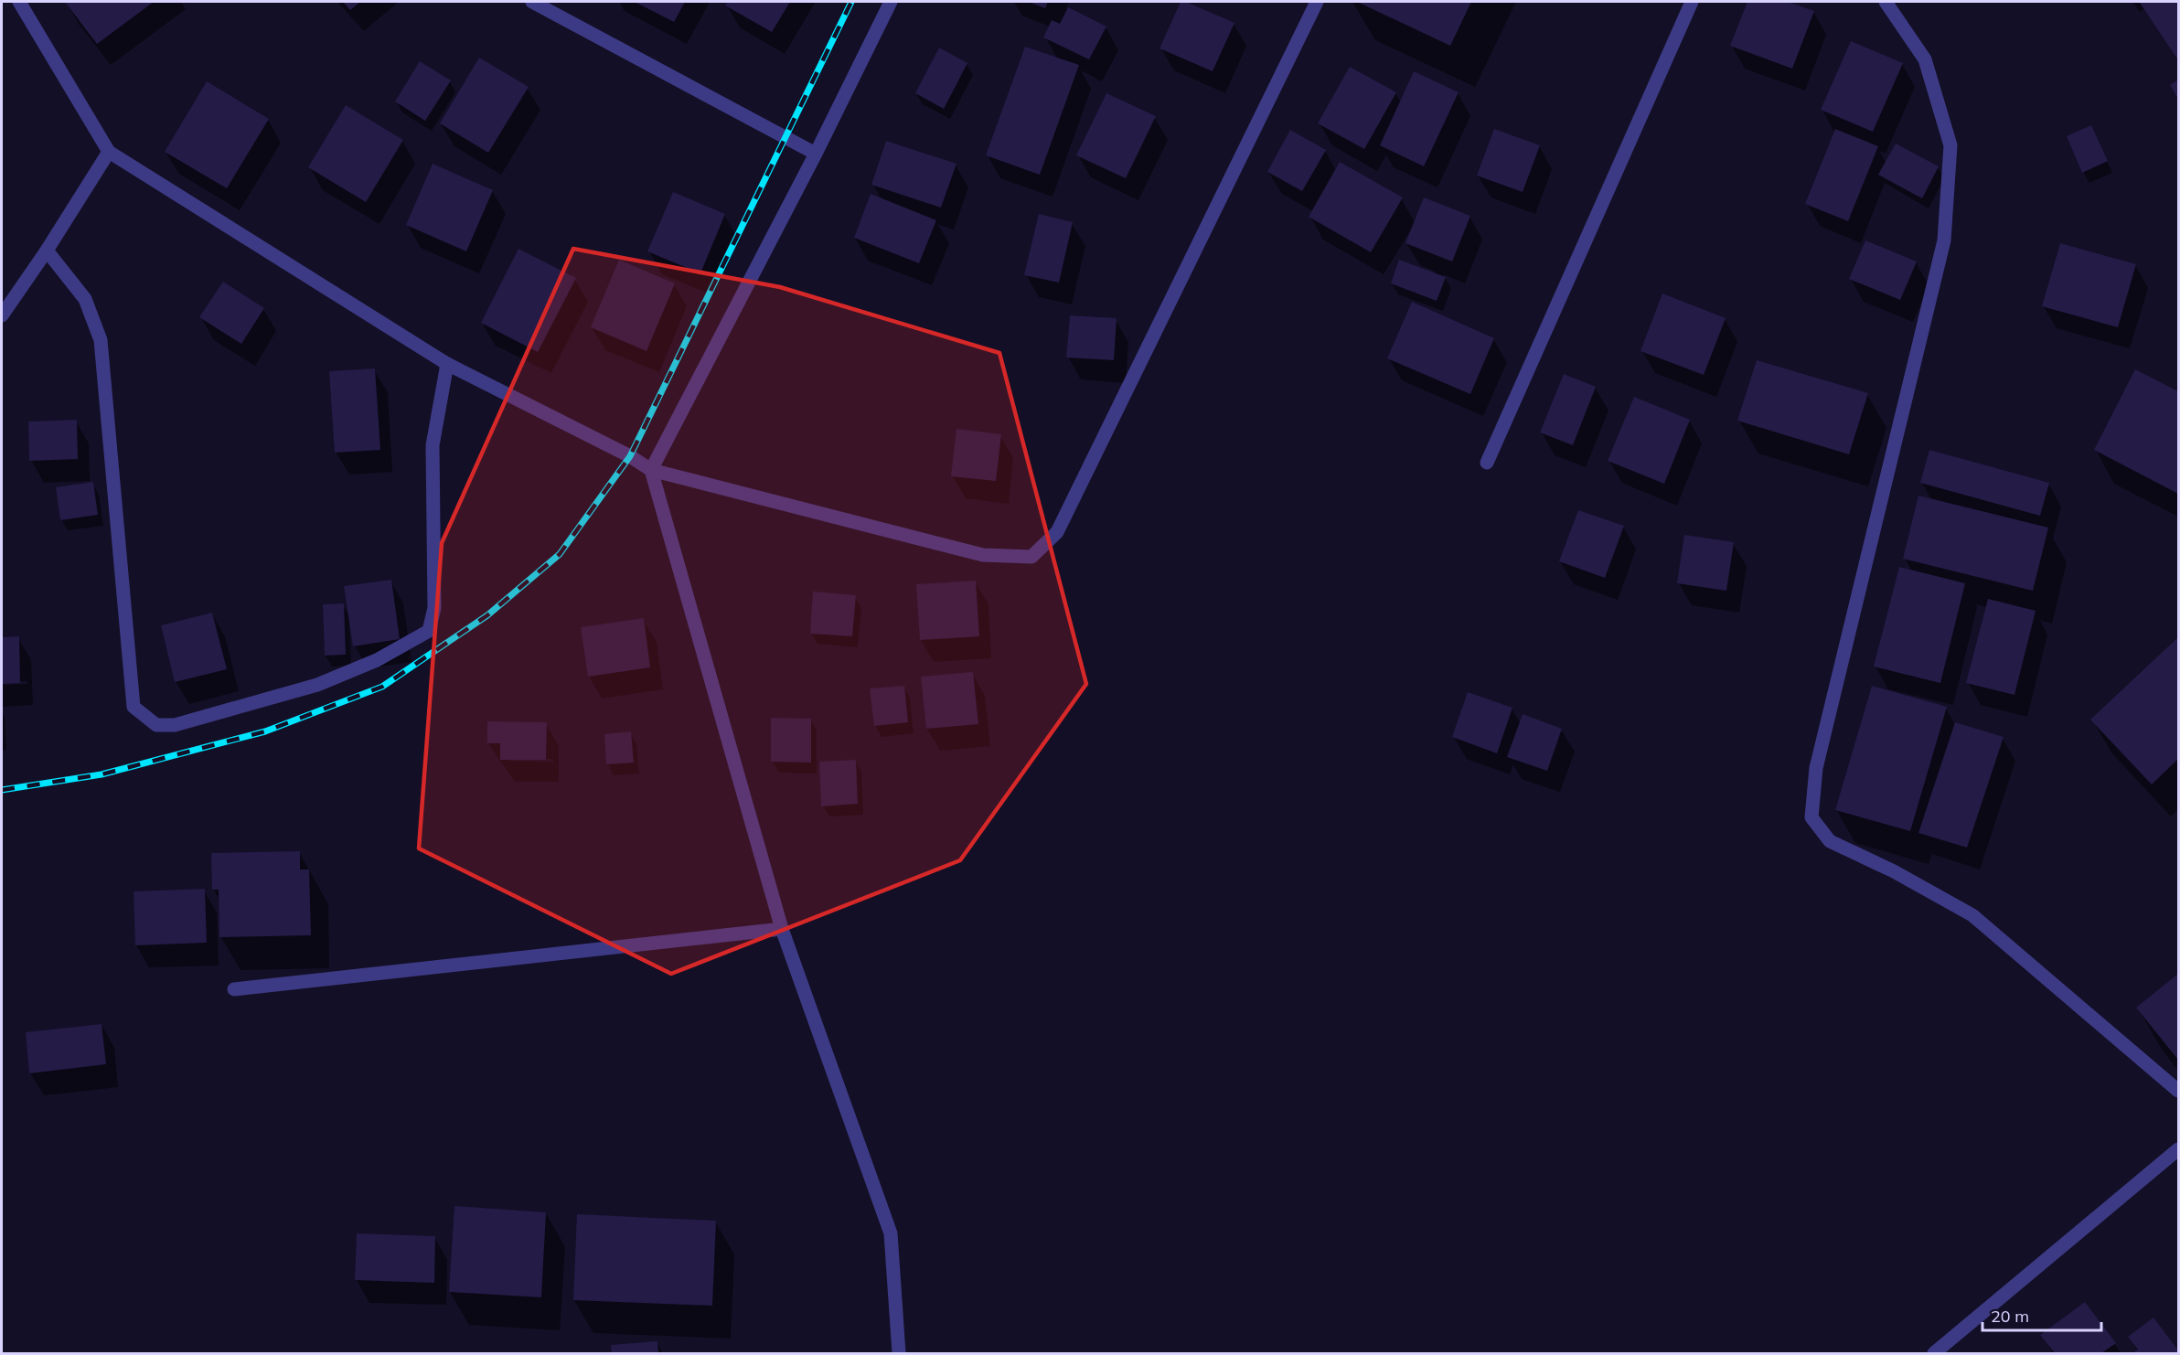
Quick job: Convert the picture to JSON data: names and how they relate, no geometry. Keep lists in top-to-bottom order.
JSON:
{
  "scale_bar": "20 m"
}
